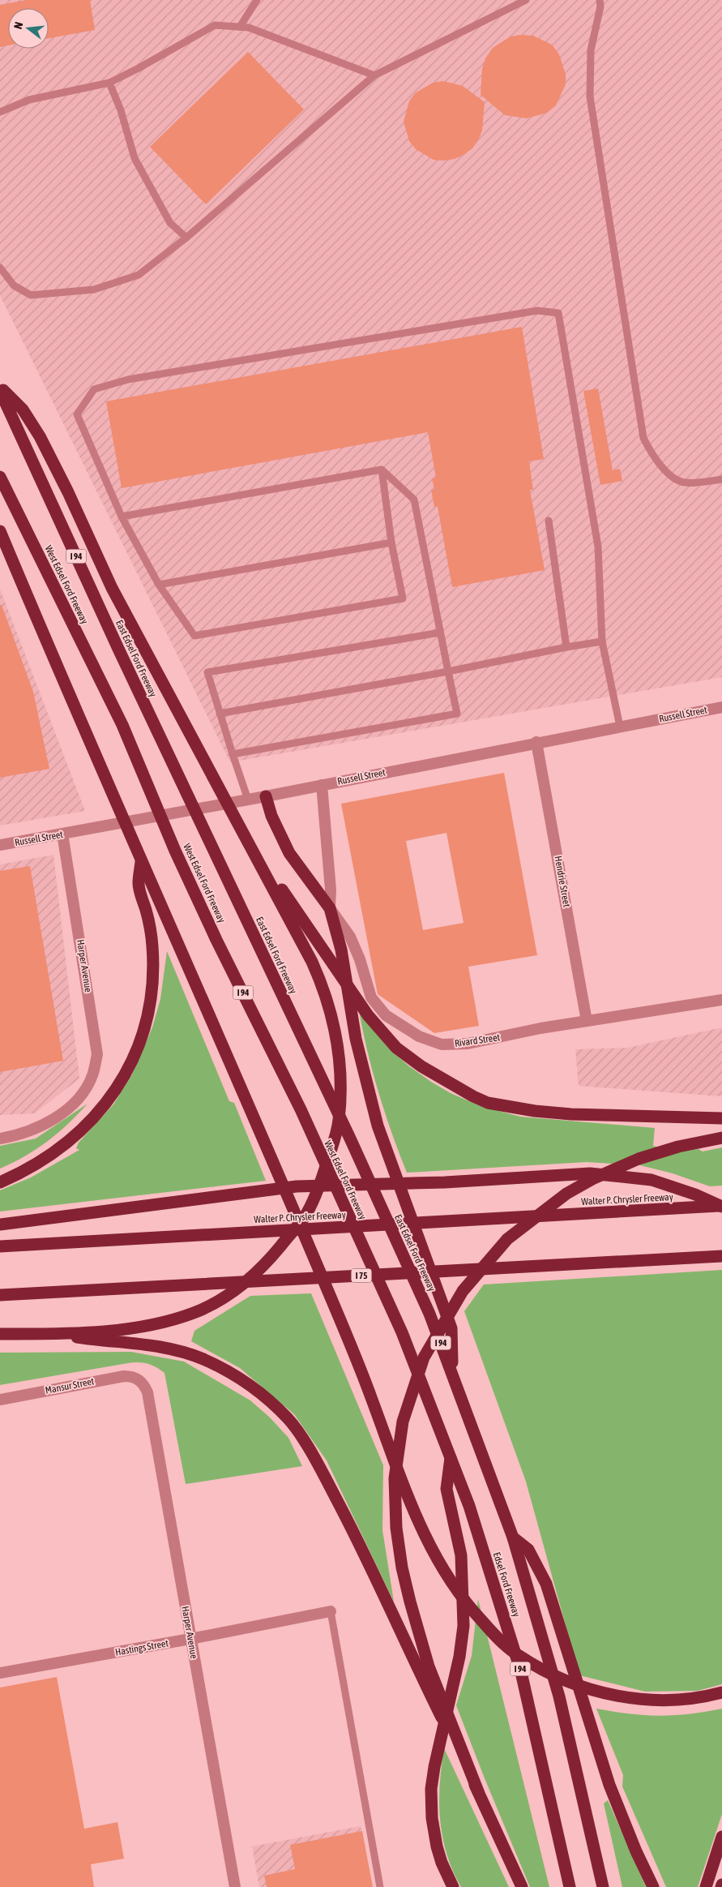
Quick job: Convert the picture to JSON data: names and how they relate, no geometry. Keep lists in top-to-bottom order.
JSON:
{
  "streets": {
    "highway": [
      "I 94",
      "West Edsel Ford Freeway",
      "East Edsel Ford Freeway",
      "Walter P. Chrysler Freeway",
      "I 75",
      "Edsel Ford Freeway"
    ],
    "street": [
      "Russell Street",
      "Hendrie Street",
      "Harper Avenue",
      "Rivard Street",
      "Mansur Street",
      "Hastings Street"
    ]
  },
  "crossings": [
    ["West Edsel Ford Freeway", "Edsel Ford Freeway"],
    ["East Edsel Ford Freeway", "Edsel Ford Freeway"],
    ["Russell Street", "Hendrie Street"],
    ["Russell Street", "Harper Avenue"],
    ["Hendrie Street", "Rivard Street"],
    ["Harper Avenue", "Mansur Street"],
    ["Harper Avenue", "Hastings Street"]
  ],
  "north": "left"
}
